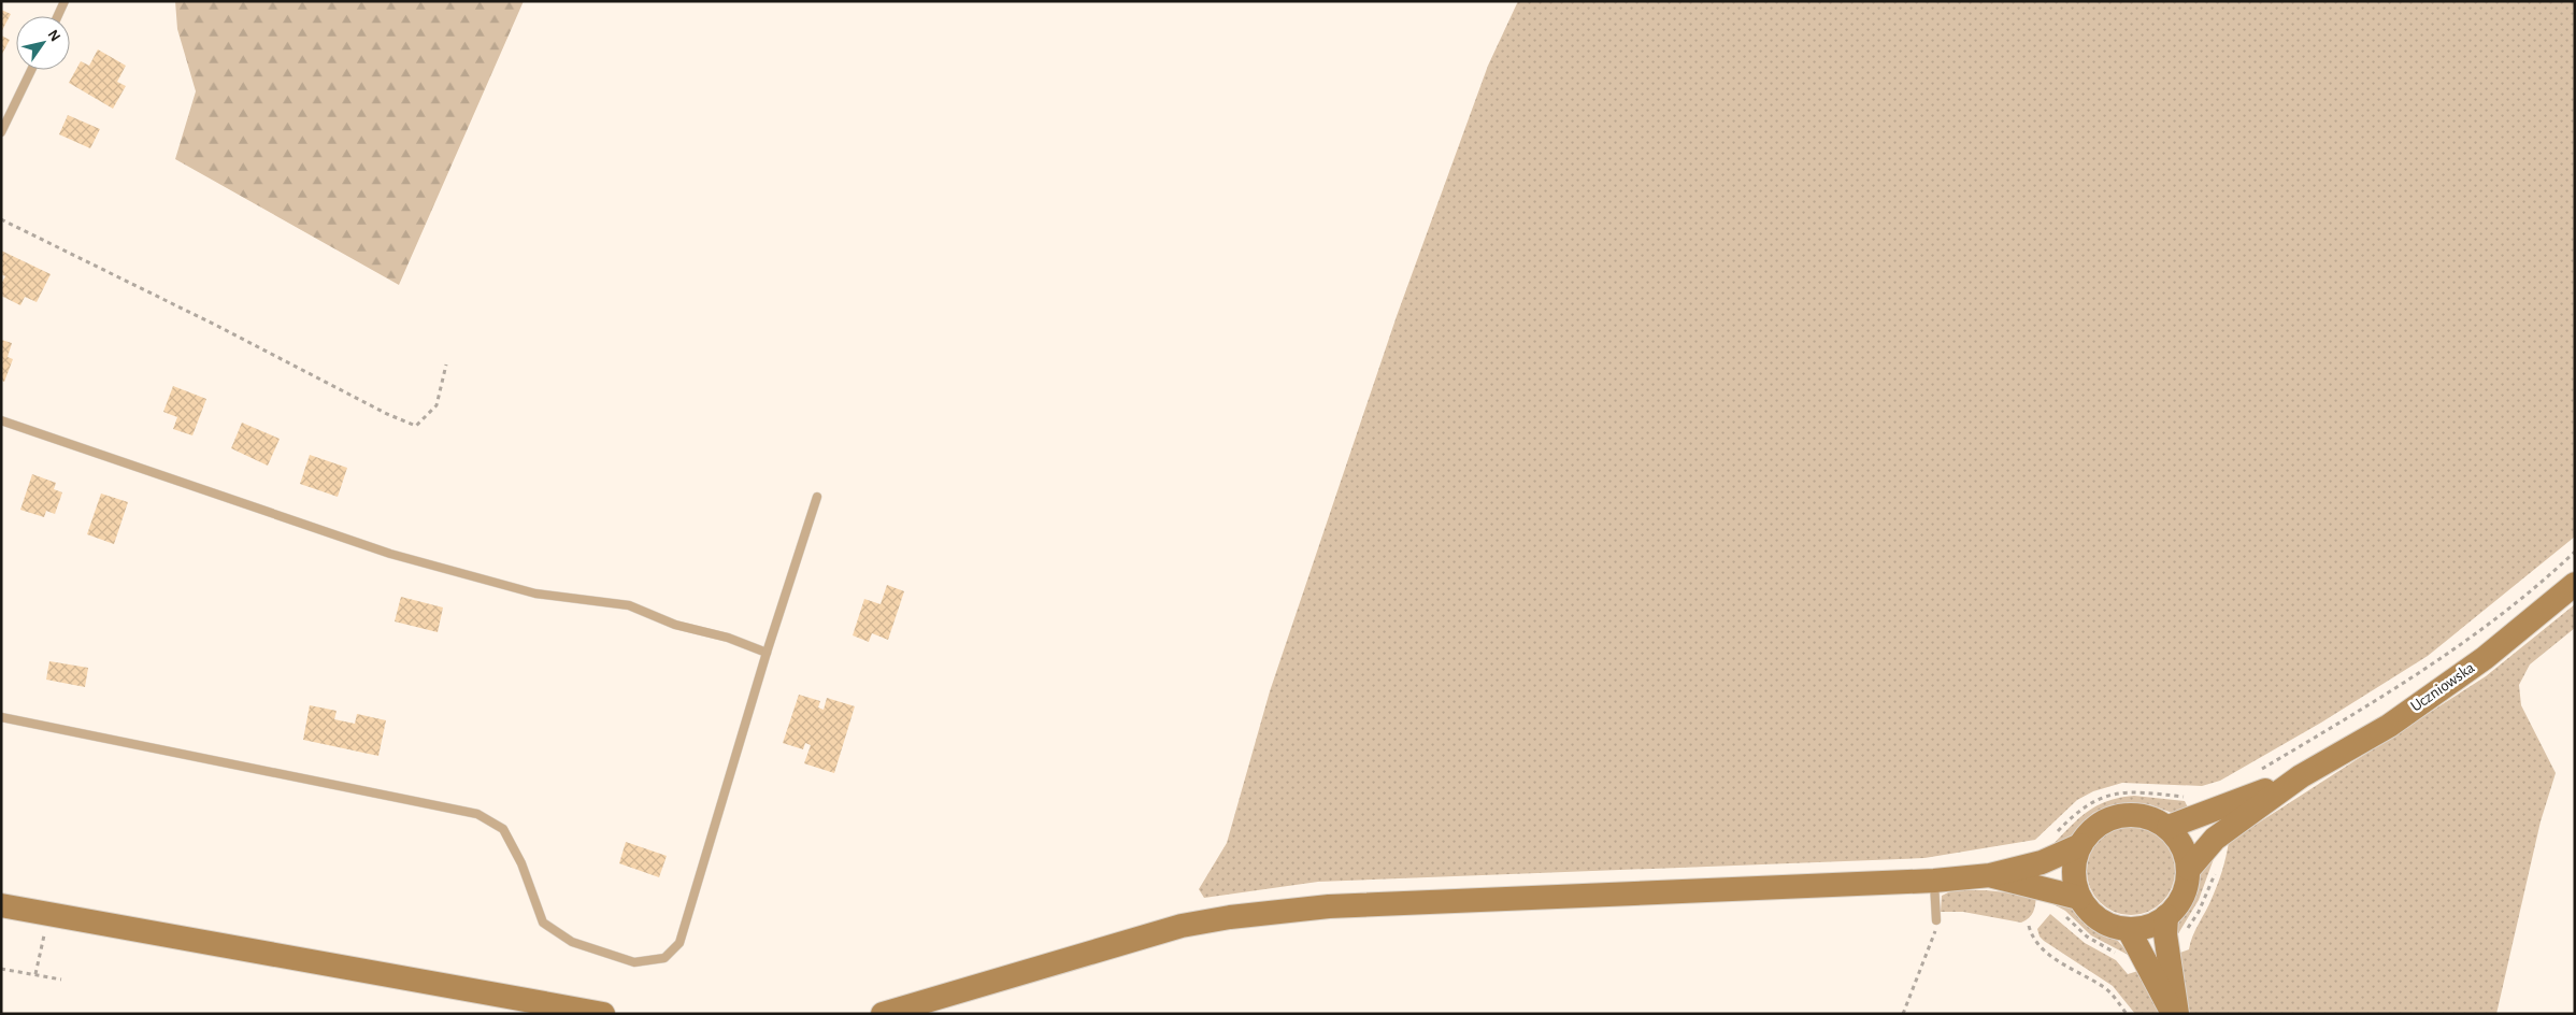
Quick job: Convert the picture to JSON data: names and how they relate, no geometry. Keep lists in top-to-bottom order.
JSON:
{
  "streets": {
    "main road": ["Uczniowska"]
  },
  "north": "top right"
}
